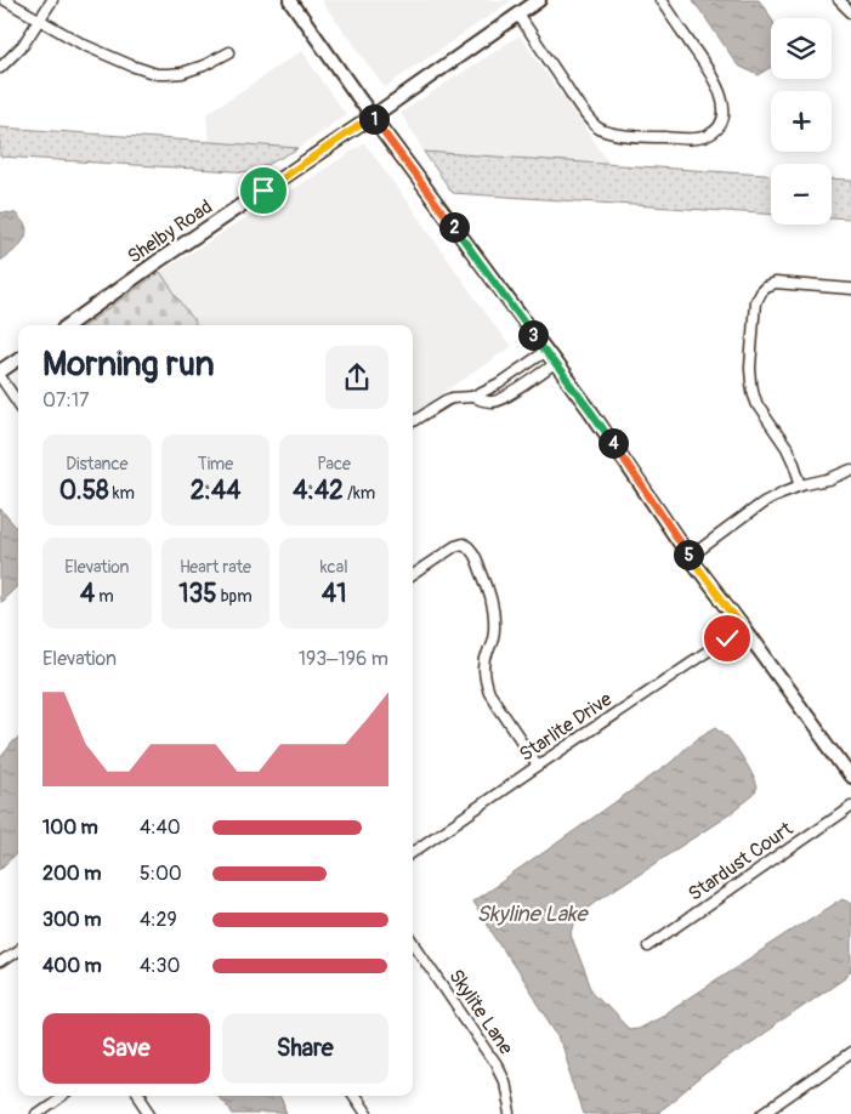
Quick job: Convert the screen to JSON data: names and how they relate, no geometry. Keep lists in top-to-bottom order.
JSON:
{
  "streets": {
    "street": [
      "Shelby Road",
      "Starlite Drive",
      "Stardust Court",
      "Skylite Lane"
    ]
  },
  "water": ["Skyline Lake"],
  "page": {
    "map_buttons": ["+", "−"],
    "pins": [
      "1",
      "2",
      "3",
      "4",
      "5"
    ],
    "heading": ["Morning run", "07:17"],
    "stats": [
      ["Distance", "0.58 km"],
      ["Time", "2:44"],
      ["Pace", "4:42 /km"],
      ["Elevation", "4 m"],
      ["Heart rate", "135 bpm"],
      ["kcal", "41"]
    ],
    "chart": ["Elevation", "193–196 m"],
    "list": [
      {
        "name": "100 m",
        "note": "4:40"
      },
      {
        "name": "200 m",
        "note": "5:00"
      },
      {
        "name": "300 m",
        "note": "4:29"
      },
      {
        "name": "400 m",
        "note": "4:30"
      }
    ],
    "buttons": ["Save", "Share"]
  }
}
